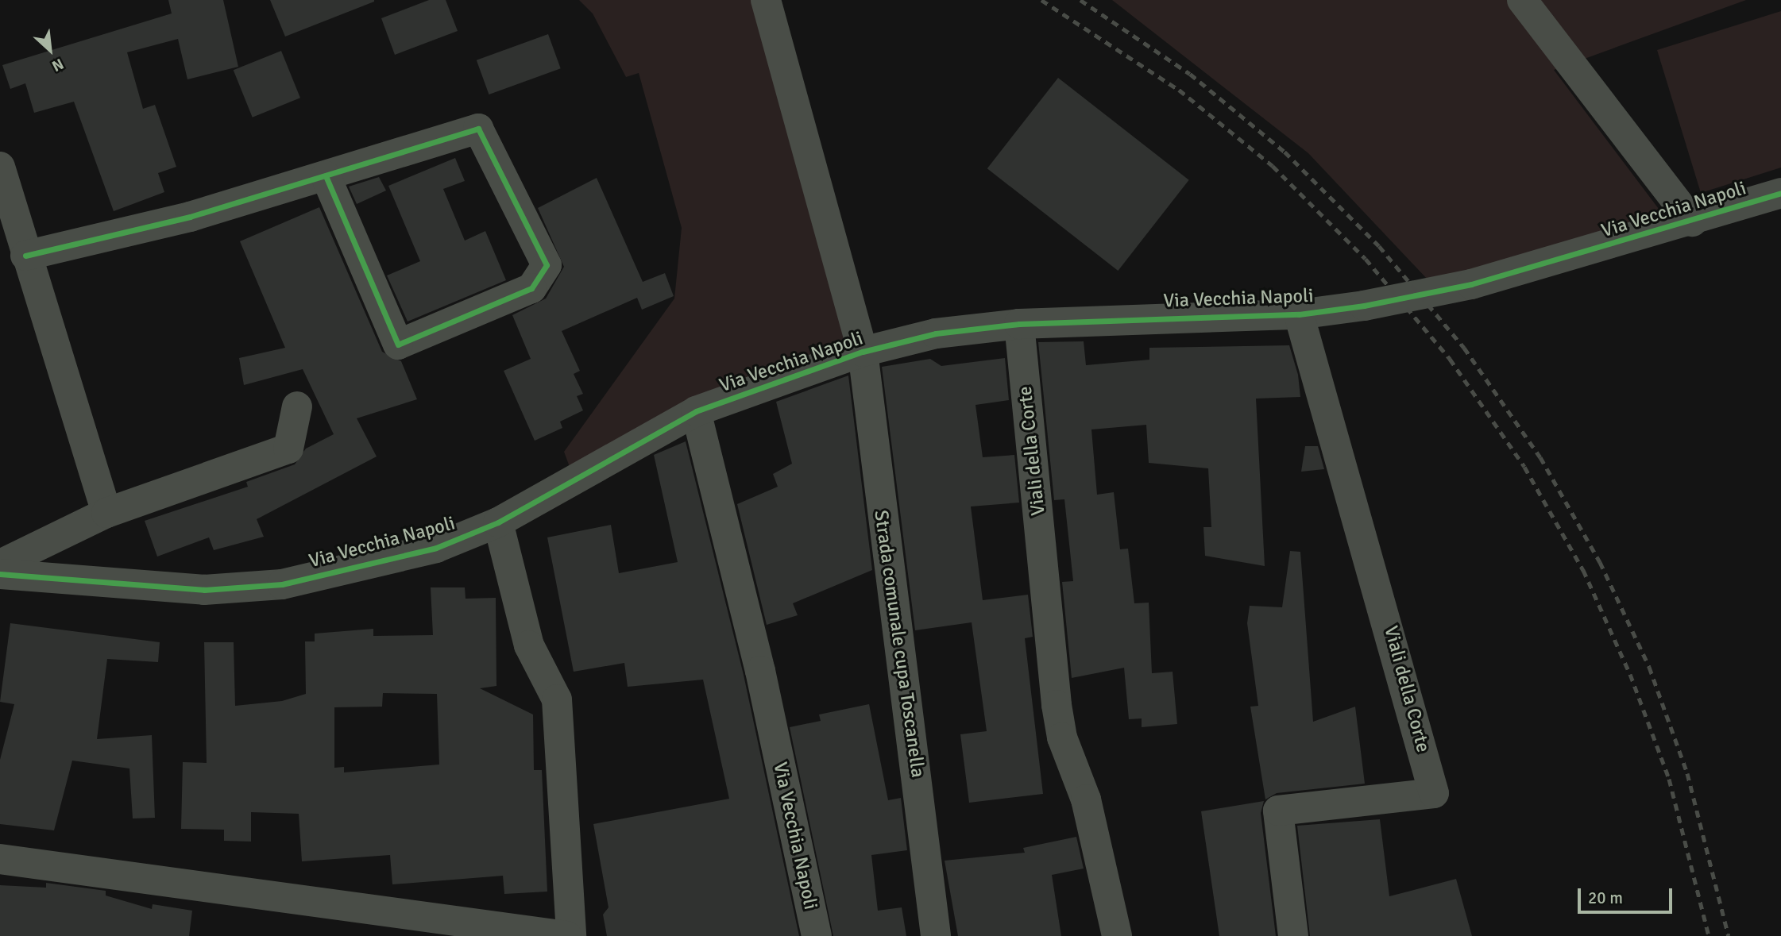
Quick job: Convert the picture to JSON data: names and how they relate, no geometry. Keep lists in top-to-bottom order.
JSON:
{
  "streets": {
    "street": ["Via Vecchia Napoli", "Viali della Corte", "Strada comunale cupa Toscanella"]
  },
  "crossings": [
    ["Via Vecchia Napoli", "Viali della Corte"],
    ["Via Vecchia Napoli", "Strada comunale cupa Toscanella"]
  ],
  "scale_bar": "20 m",
  "north": "bottom right"
}
